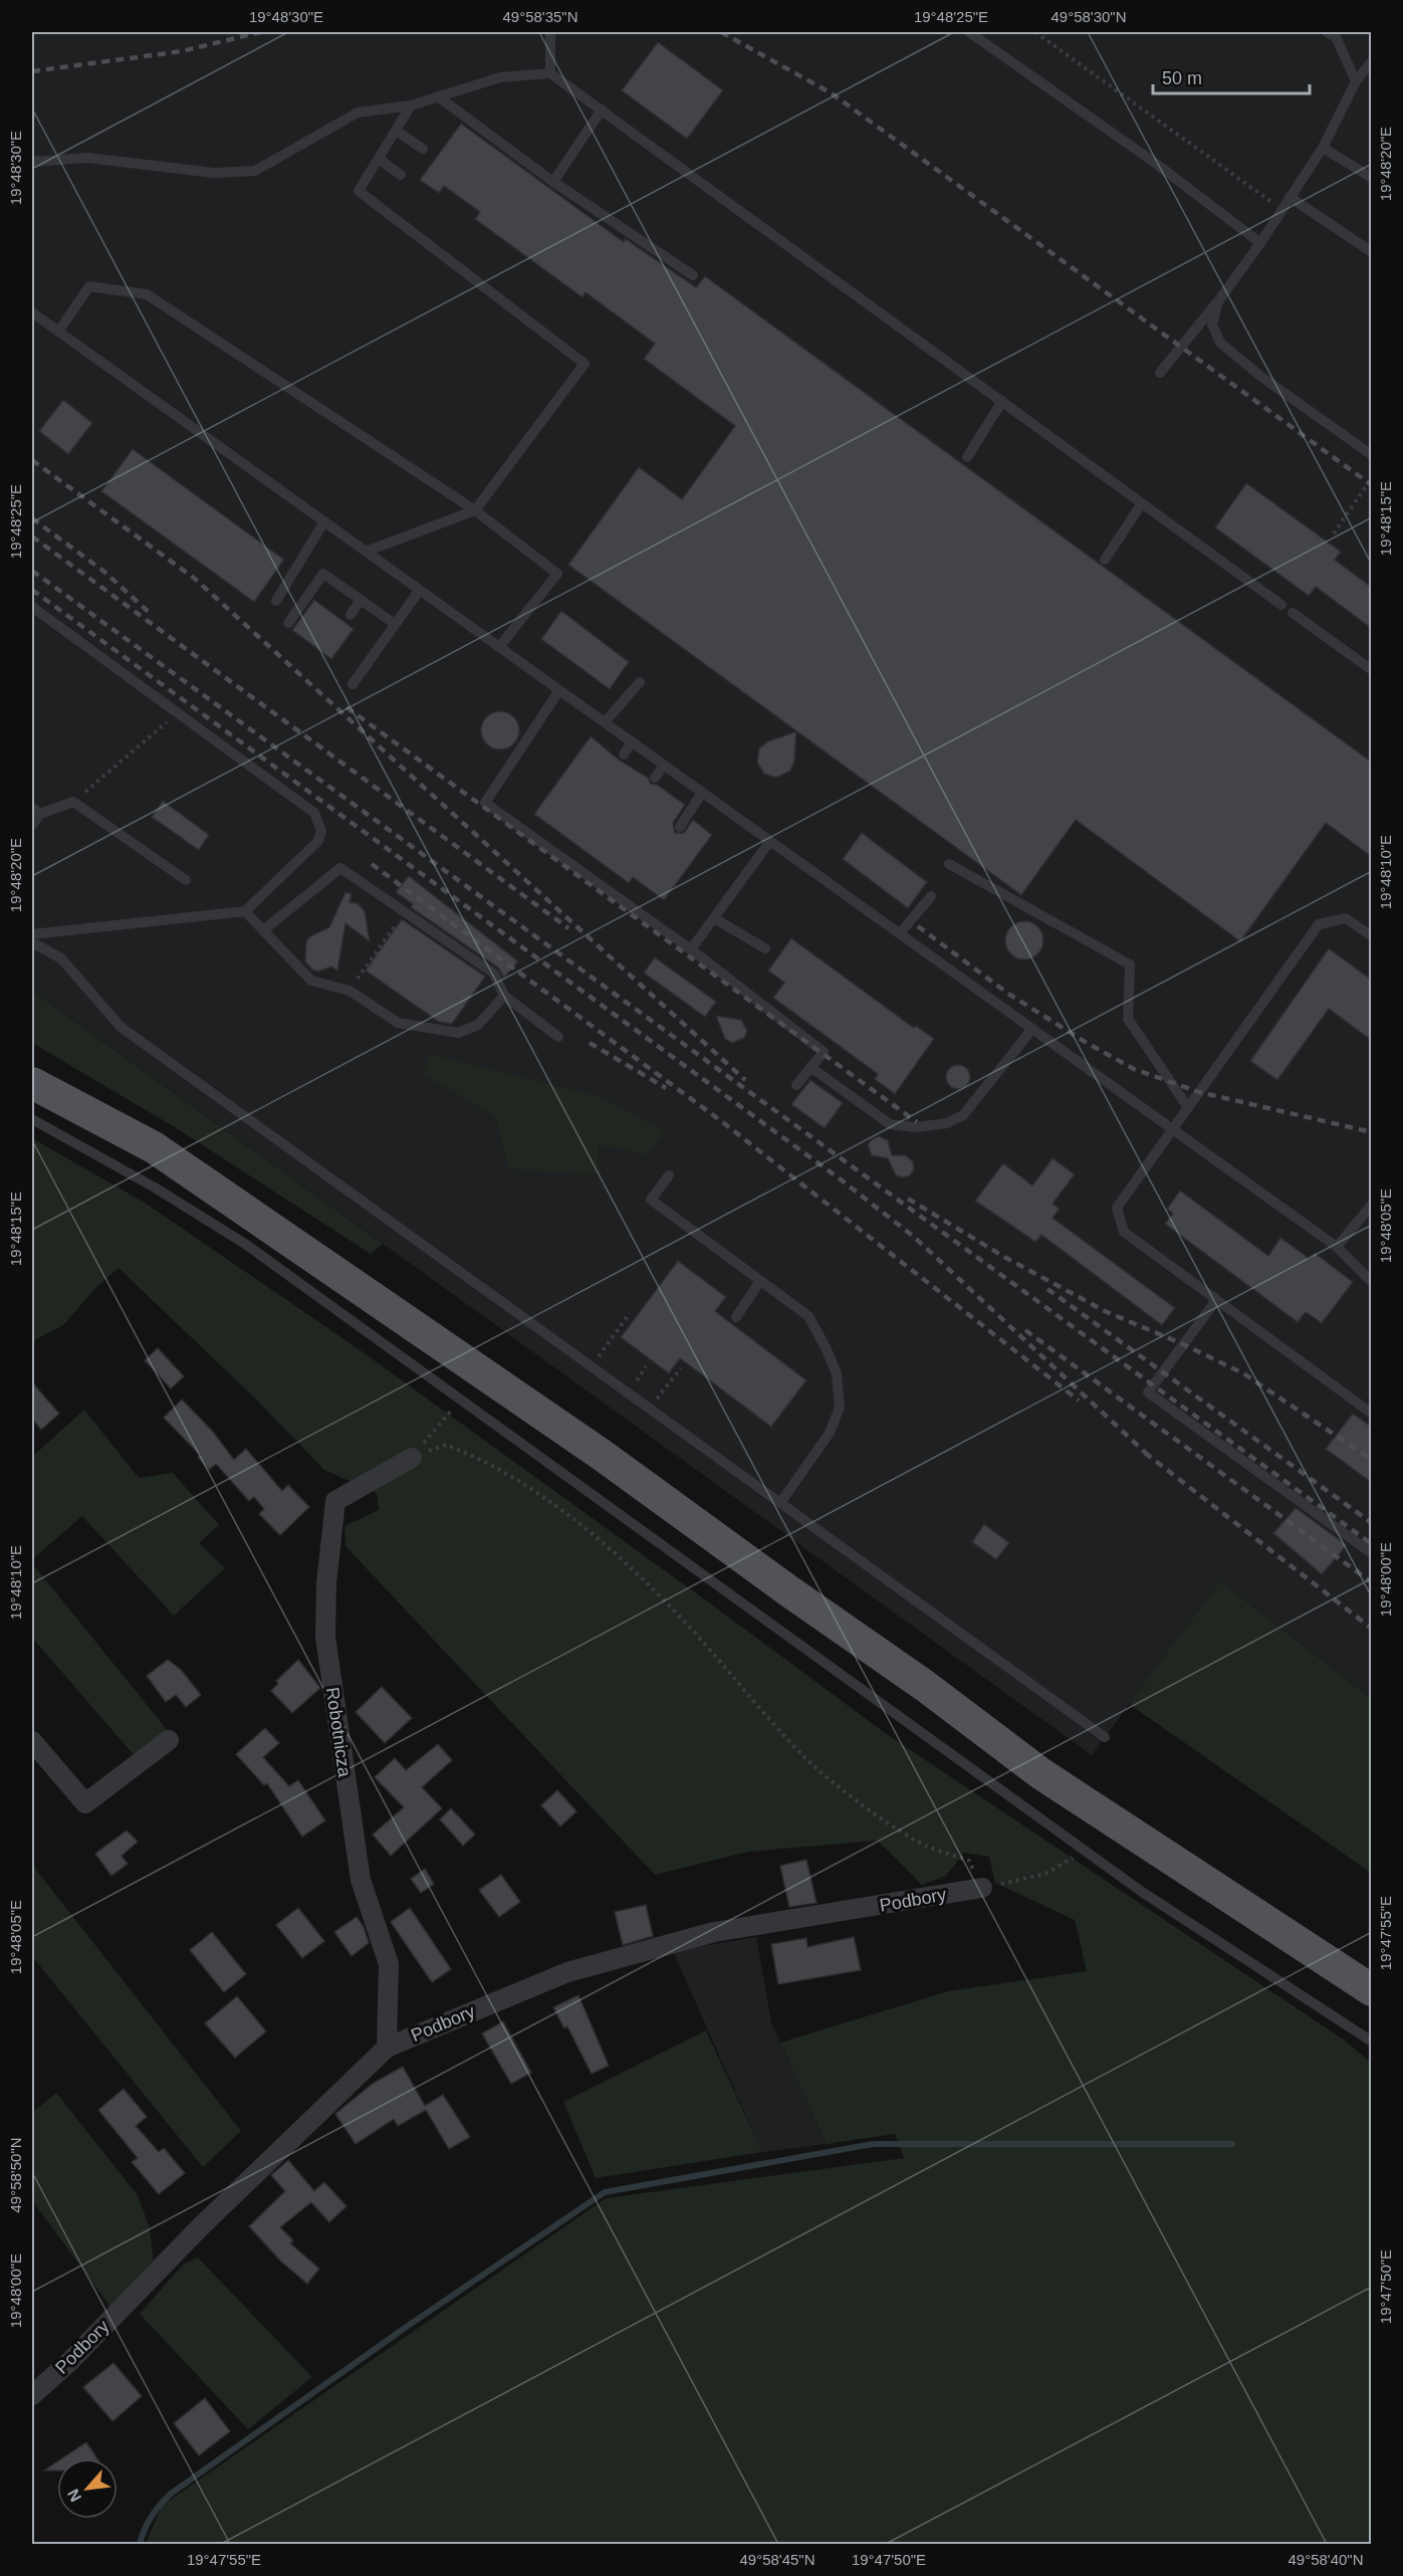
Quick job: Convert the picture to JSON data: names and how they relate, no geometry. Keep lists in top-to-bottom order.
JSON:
{
  "streets": {
    "street": ["Robotnicza", "Podbory"]
  },
  "crossings": [
    ["Robotnicza", "Podbory"]
  ],
  "scale_bar": "50 m",
  "north": "bottom left",
  "coordinates": [
    "19°48'30\"E",
    "49°58'35\"N",
    "19°48'25\"E",
    "49°58'30\"N",
    "19°48'20\"E",
    "19°48'15\"E",
    "19°48'10\"E",
    "19°48'05\"E",
    "19°48'00\"E",
    "19°47'55\"E",
    "49°58'50\"N",
    "19°47'50\"E",
    "49°58'45\"N",
    "49°58'40\"N"
  ]
}
